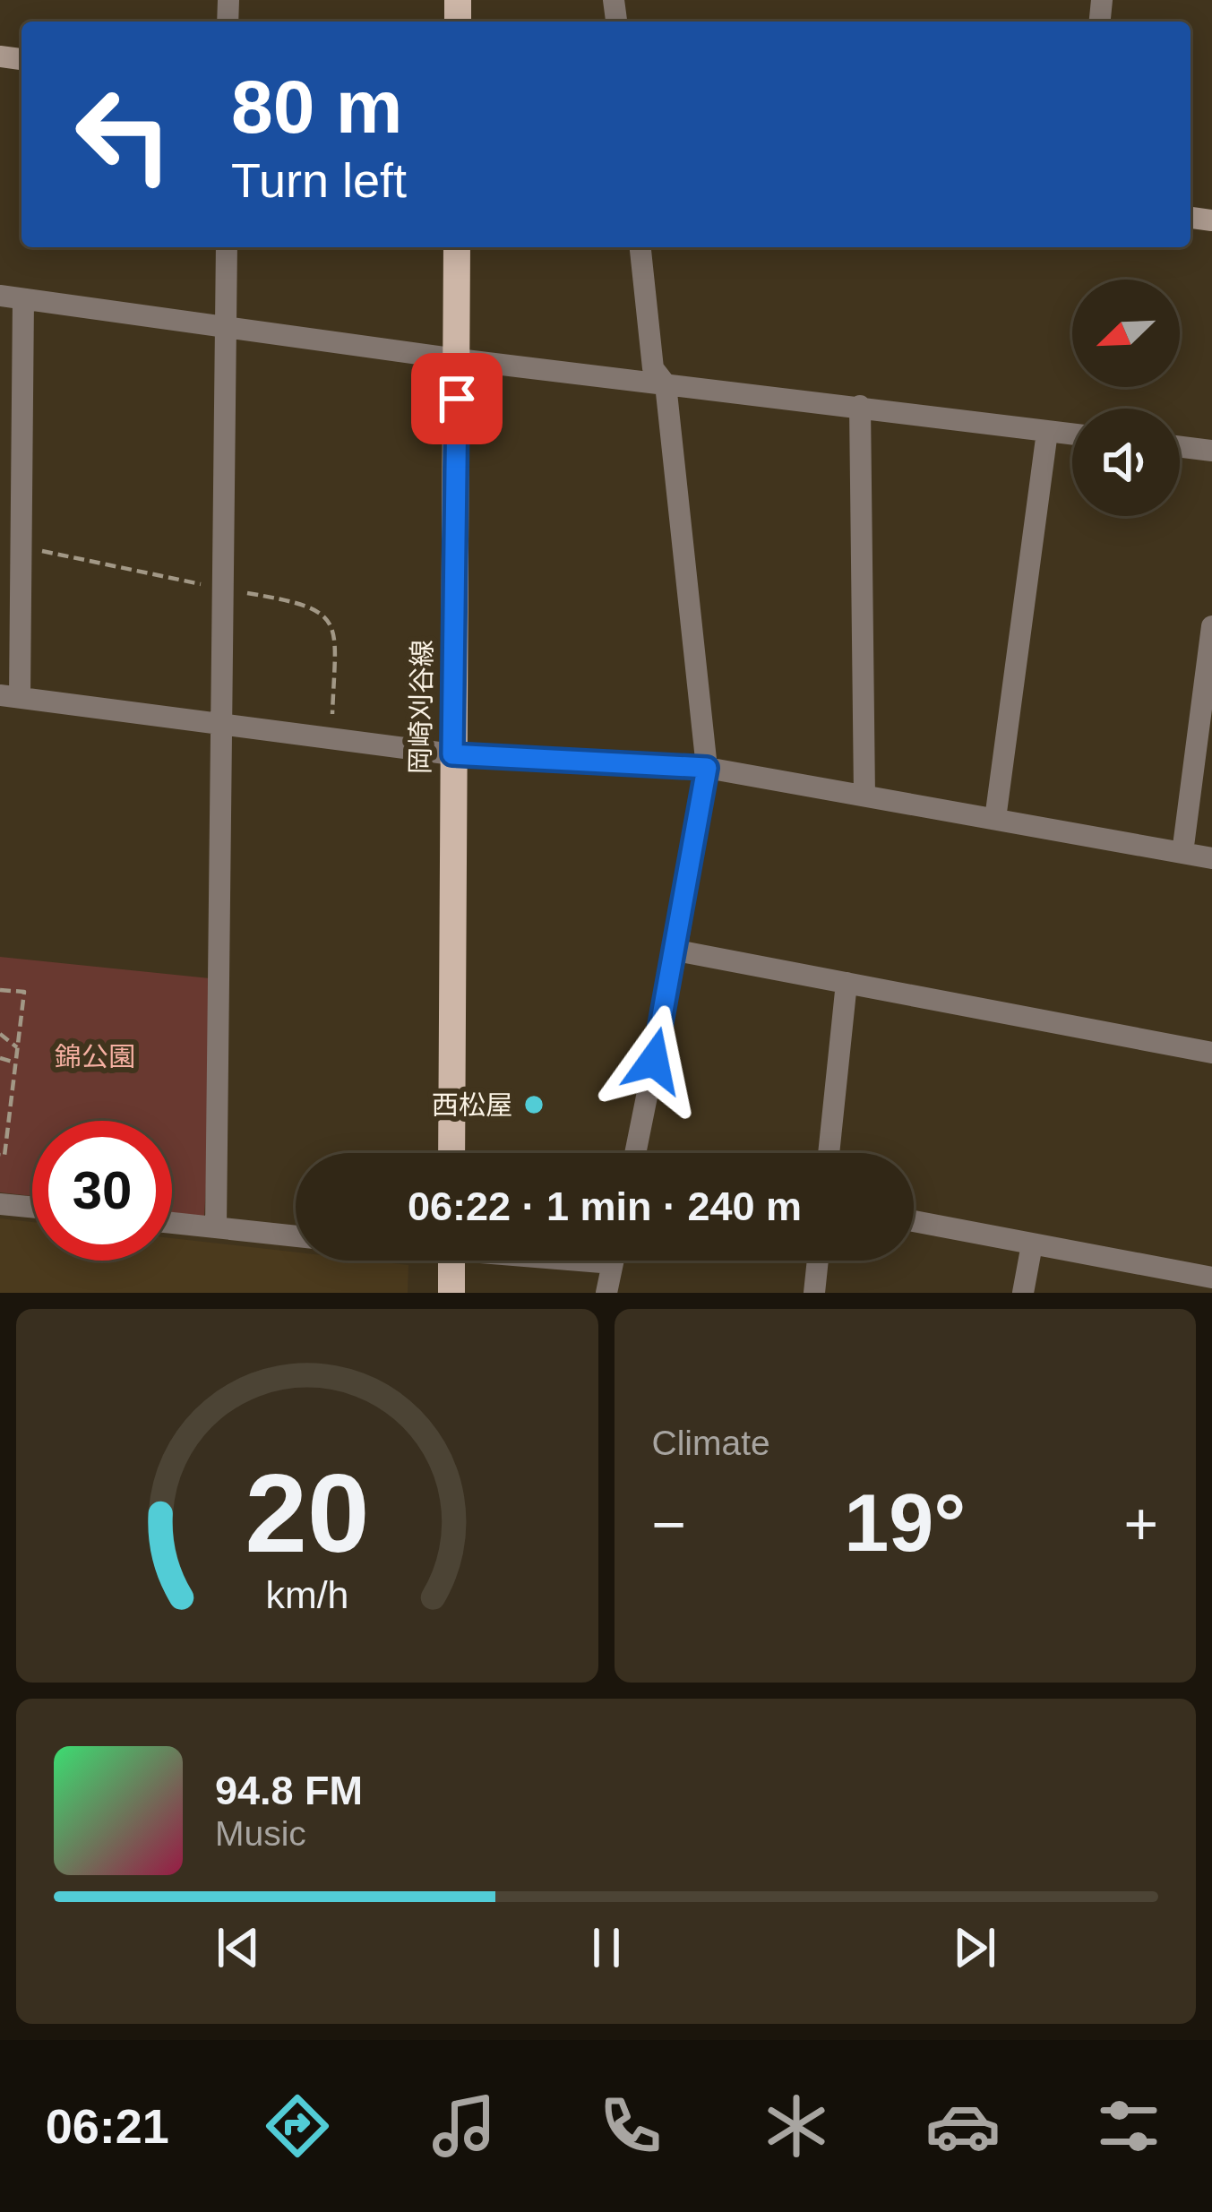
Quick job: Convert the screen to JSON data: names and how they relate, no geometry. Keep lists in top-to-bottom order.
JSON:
{
  "streets": {
    "main road": ["岡崎刈谷線"]
  },
  "parks": ["錦公園"],
  "places": ["西松屋"],
  "north": "bottom left",
  "page": {
    "turn": ["80 m", "Turn left"],
    "limit": "30",
    "trip": "06:22 · 1 min · 240 m",
    "tile": "Climate",
    "heat": ["−", "19°", "+"],
    "song": ["94.8 FM", "Music"],
    "tabs": "06:21",
    "gauge": ["20", "km/h"]
  }
}
